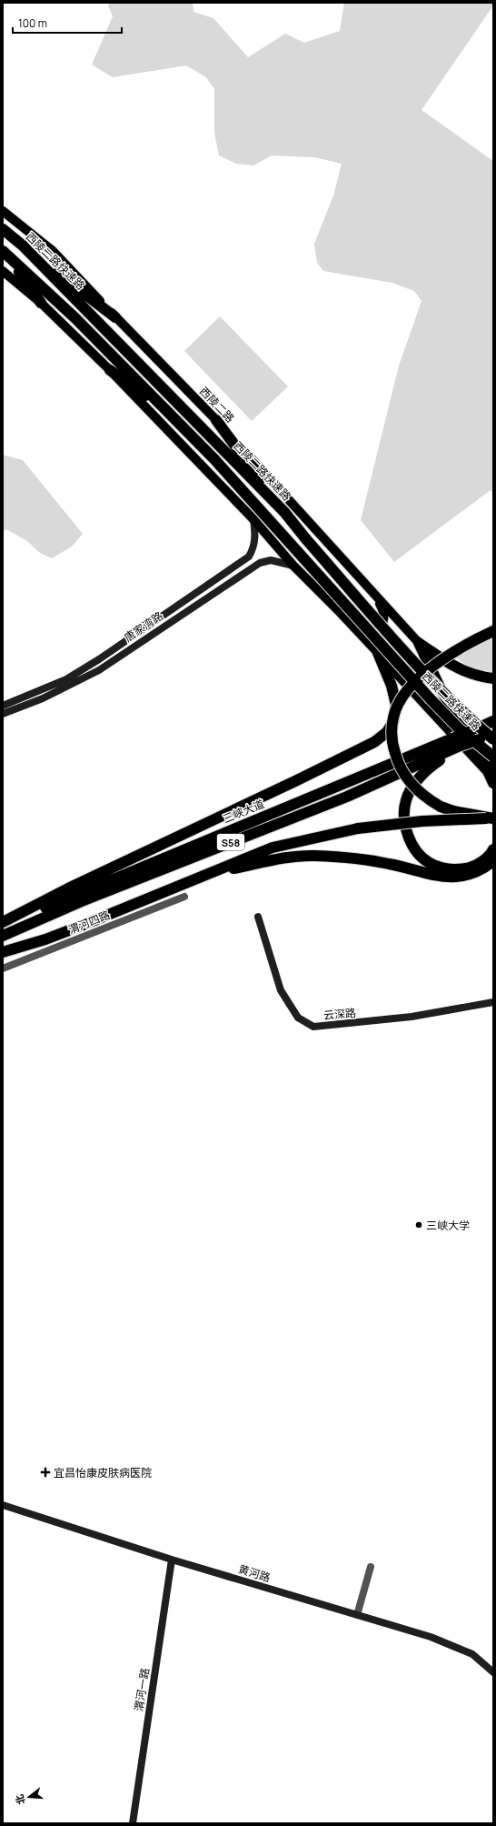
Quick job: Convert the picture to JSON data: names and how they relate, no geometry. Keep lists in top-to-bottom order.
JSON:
{
  "streets": {
    "highway": ["西陵二路快速路", "三峡大道", "S58"],
    "main road": [
      "西陵二路",
      "唐家湾路",
      "云深路",
      "黄河路",
      "渭河一路"
    ],
    "street": ["渭河四路"]
  },
  "crossings": [
    ["黄河路", "渭河一路"]
  ],
  "places": {
    "other": ["三峡大学"],
    "health": ["宜昌怡康皮肤病医院"]
  },
  "scale_bar": "100 m",
  "north": "left"
}
